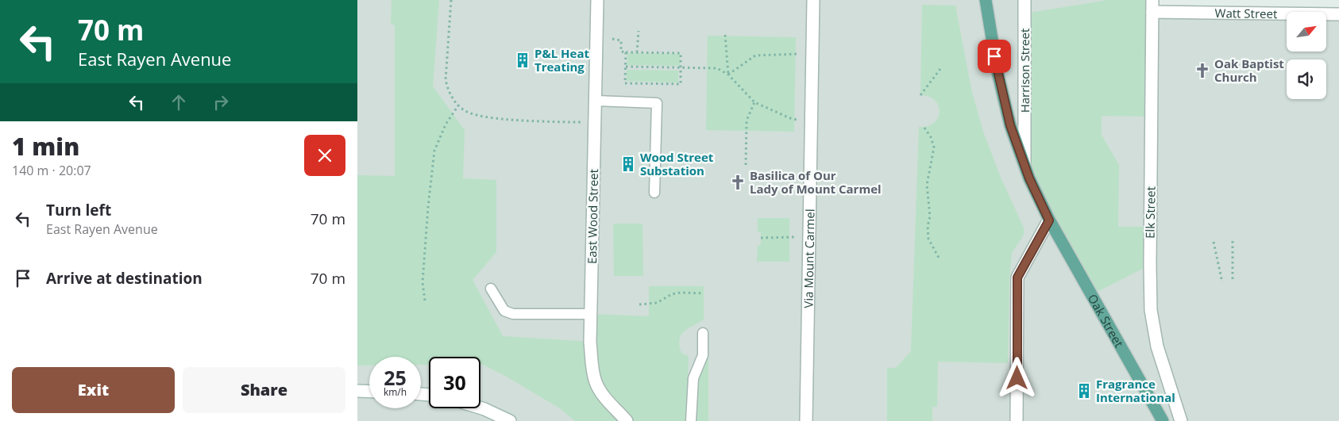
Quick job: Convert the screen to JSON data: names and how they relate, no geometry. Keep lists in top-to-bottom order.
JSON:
{
  "streets": {
    "main road": ["Oak Street"],
    "street": [
      "Watt Street",
      "Harrison Street",
      "Elk Street",
      "East Wood Street",
      "Via Mount Carmel"
    ]
  },
  "crossings": [
    ["Watt Street", "Elk Street"],
    ["Harrison Street", "Oak Street"]
  ],
  "places": {
    "building": ["P&L Heat Treating", "Wood Street Substation", "Fragrance International"],
    "church": ["Oak Baptist Church", "Basilica of Our Lady of Mount Carmel"]
  },
  "north": "top right",
  "page": {
    "turn": ["70 m", "East Rayen Avenue"],
    "heading": ["1 min", "140 m · 20:07"],
    "list": [
      {
        "name": "Turn left",
        "note": "East Rayen Avenue",
        "value": "70 m"
      },
      {
        "name": "Arrive at destination",
        "value": "70 m"
      }
    ],
    "speed": "25 km/h",
    "limit": "30",
    "buttons": ["Exit", "Share"]
  }
}
